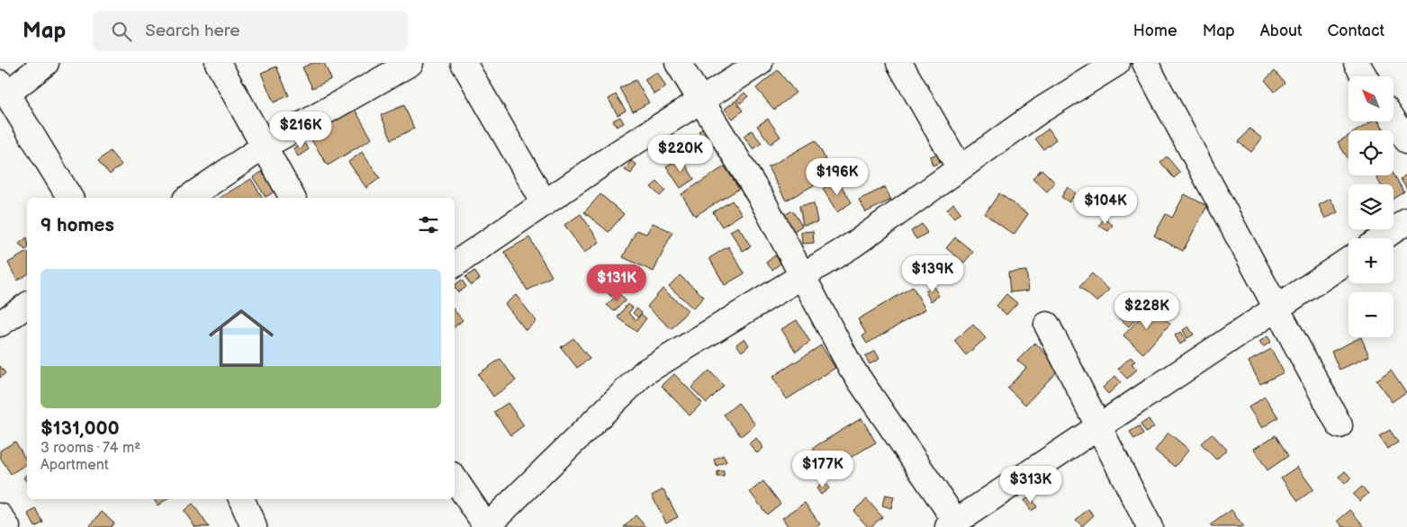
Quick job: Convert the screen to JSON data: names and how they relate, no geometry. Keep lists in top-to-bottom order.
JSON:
{
  "north": "top left",
  "page": {
    "header": "Map",
    "search": "Search here",
    "nav": [
      "Home",
      "Map",
      "About",
      "Contact"
    ],
    "map_buttons": ["+", "−"],
    "price": [
      "$216K",
      "$220K",
      "$196K",
      "$104K",
      "$139K",
      "$131K",
      "$228K",
      "$177K",
      "$313K"
    ],
    "heading": "9 homes",
    "list": [
      {
        "name": "$131,000",
        "note": "3 rooms · 74 m² · Apartment"
      }
    ]
  }
}
